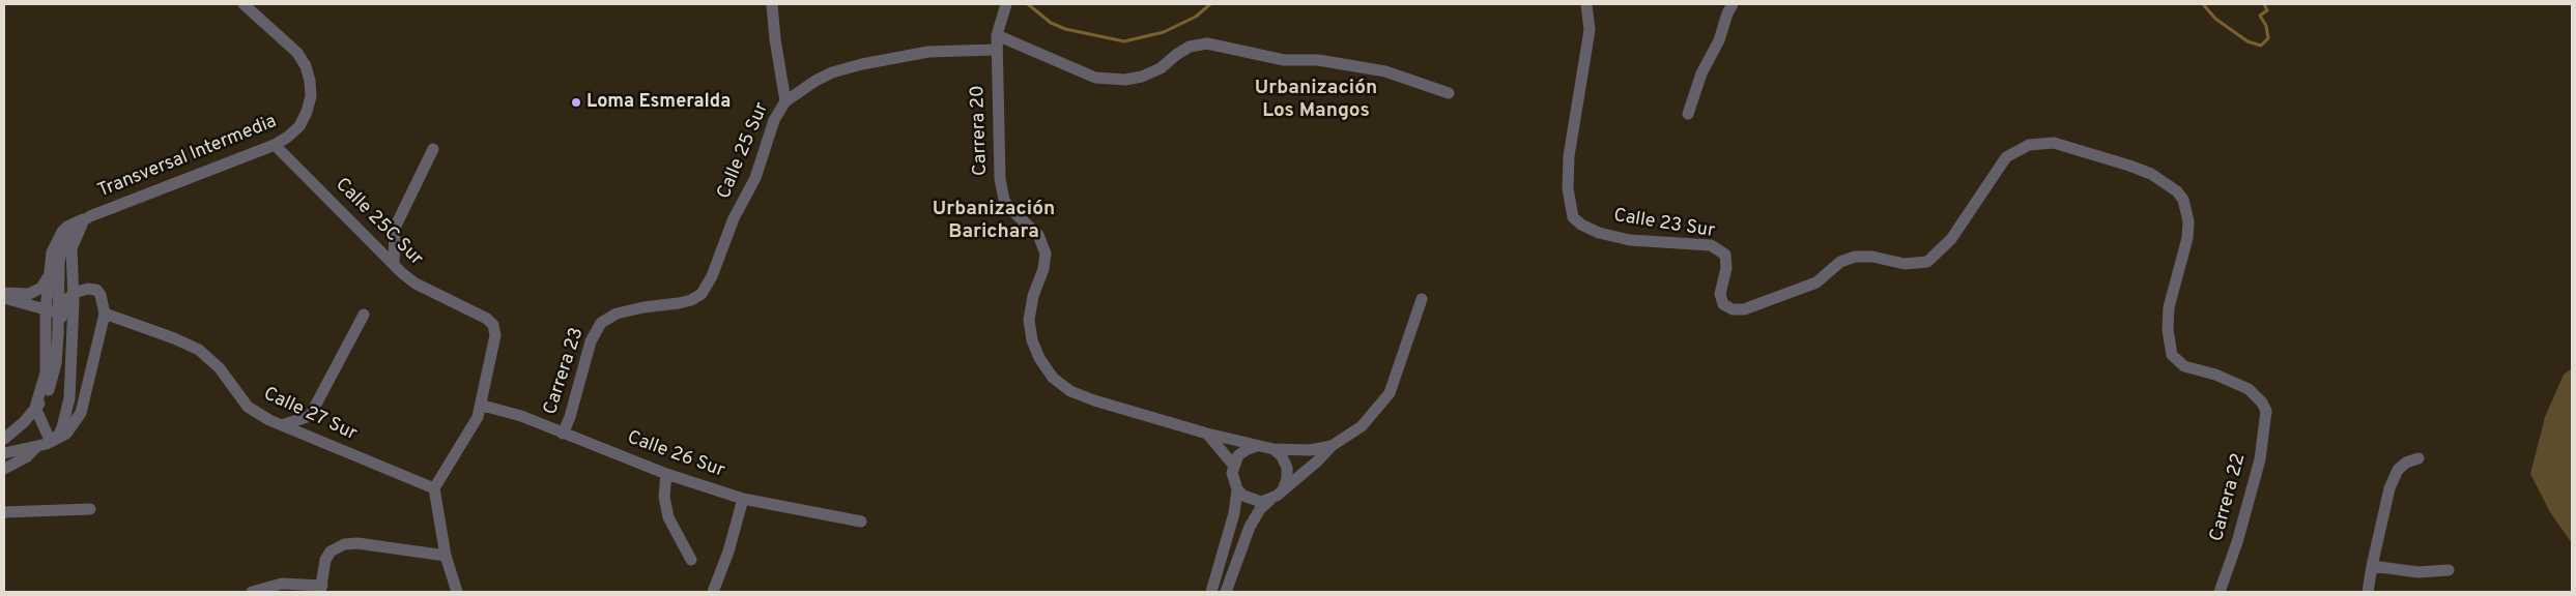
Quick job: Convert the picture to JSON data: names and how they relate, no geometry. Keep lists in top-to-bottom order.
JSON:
{
  "streets": {
    "street": [
      "Carrera 20",
      "Calle 25 Sur",
      "Transversal Intermedia",
      "Calle 25C Sur",
      "Calle 23 Sur",
      "Carrera 23",
      "Calle 27 Sur",
      "Calle 26 Sur",
      "Carrera 22"
    ]
  },
  "crossings": [
    ["Carrera 20", "Calle 25 Sur"],
    ["Calle 25 Sur", "Carrera 23"],
    ["Transversal Intermedia", "Calle 25C Sur"],
    ["Calle 25C Sur", "Calle 26 Sur"],
    ["Calle 23 Sur", "Carrera 22"],
    ["Carrera 23", "Calle 26 Sur"]
  ],
  "districts": ["Urbanización Los Mangos", "Urbanización Barichara"],
  "places": ["Loma Esmeralda"]
}
